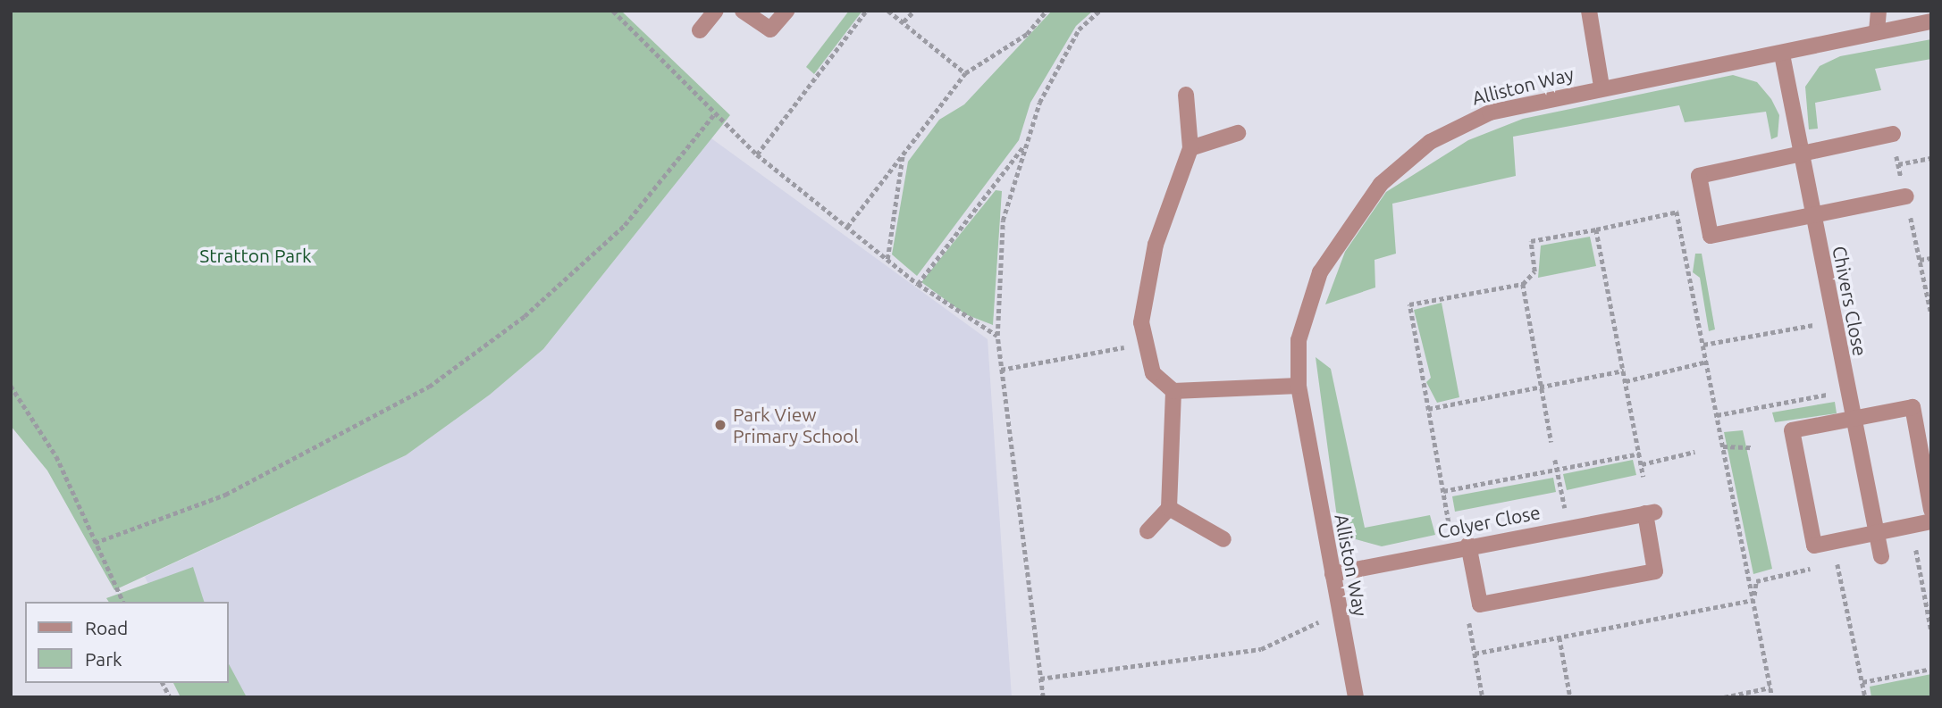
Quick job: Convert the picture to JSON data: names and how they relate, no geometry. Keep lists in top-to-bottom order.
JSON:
{
  "streets": {
    "street": ["Alliston Way", "Chivers Close", "Colyer Close"]
  },
  "crossings": [
    ["Alliston Way", "Chivers Close"],
    ["Alliston Way", "Colyer Close"]
  ],
  "parks": ["Stratton Park"],
  "places": ["Park View Primary School"],
  "legend": ["Road", "Park"]
}
